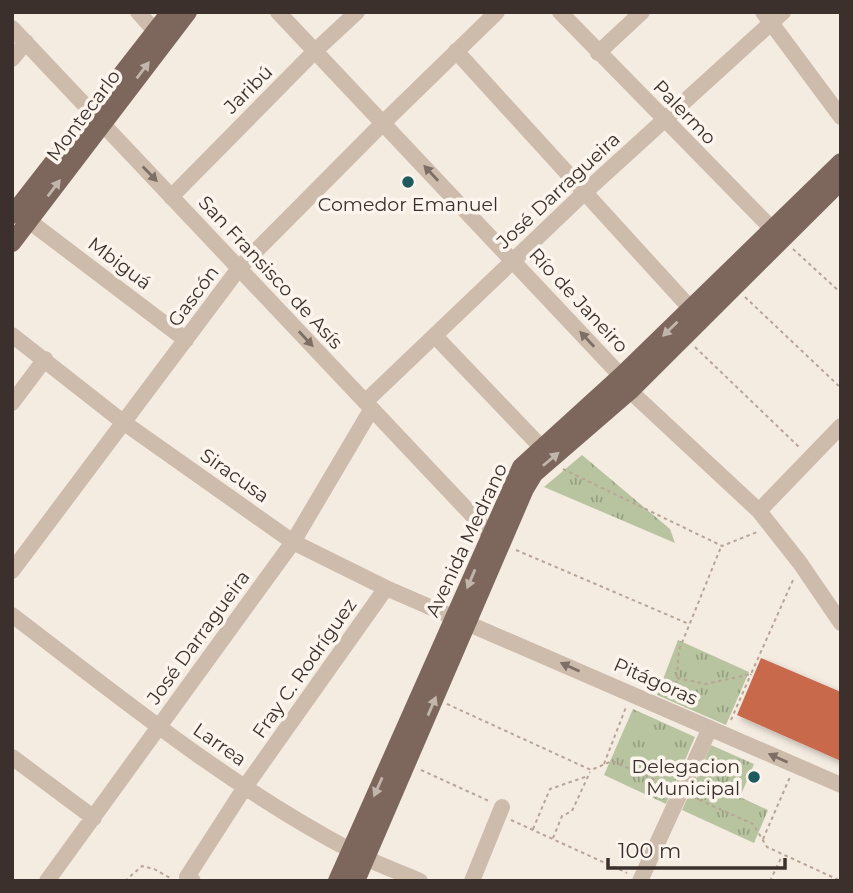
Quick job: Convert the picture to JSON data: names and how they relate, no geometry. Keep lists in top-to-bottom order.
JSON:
{
  "streets": {
    "main road": ["Montecarlo", "Avenida Medrano"],
    "street": [
      "Jaribú",
      "Palermo",
      "José Darragueira",
      "Mbiguá",
      "San Fransisco de Asís",
      "Gascón",
      "Río de Janeiro",
      "Siracusa",
      "Fray C. Rodríguez",
      "Pitágoras",
      "Larrea"
    ]
  },
  "crossings": [
    ["Jaribú", "San Fransisco de Asís"],
    ["Jaribú", "Río de Janeiro"],
    ["Palermo", "José Darragueira"],
    ["Palermo", "Avenida Medrano"],
    ["Montecarlo", "Mbiguá"],
    ["Montecarlo", "San Fransisco de Asís"],
    ["José Darragueira", "San Fransisco de Asís"],
    ["José Darragueira", "Río de Janeiro"],
    ["José Darragueira", "Siracusa"],
    ["José Darragueira", "Larrea"],
    ["Mbiguá", "Gascón"],
    ["San Fransisco de Asís", "Gascón"],
    ["San Fransisco de Asís", "Avenida Medrano"],
    ["Gascón", "Río de Janeiro"],
    ["Gascón", "Siracusa"],
    ["Río de Janeiro", "Avenida Medrano"],
    ["Siracusa", "Avenida Medrano"],
    ["Siracusa", "Fray C. Rodríguez"],
    ["Siracusa", "Pitágoras"],
    ["Avenida Medrano", "Pitágoras"],
    ["Avenida Medrano", "Larrea"],
    ["Fray C. Rodríguez", "Larrea"]
  ],
  "one_way": ["San Fransisco de Asís", "Pitágoras"],
  "places": ["Comedor Emanuel", "Delegacion Municipal"],
  "scale_bar": "100 m"
}
